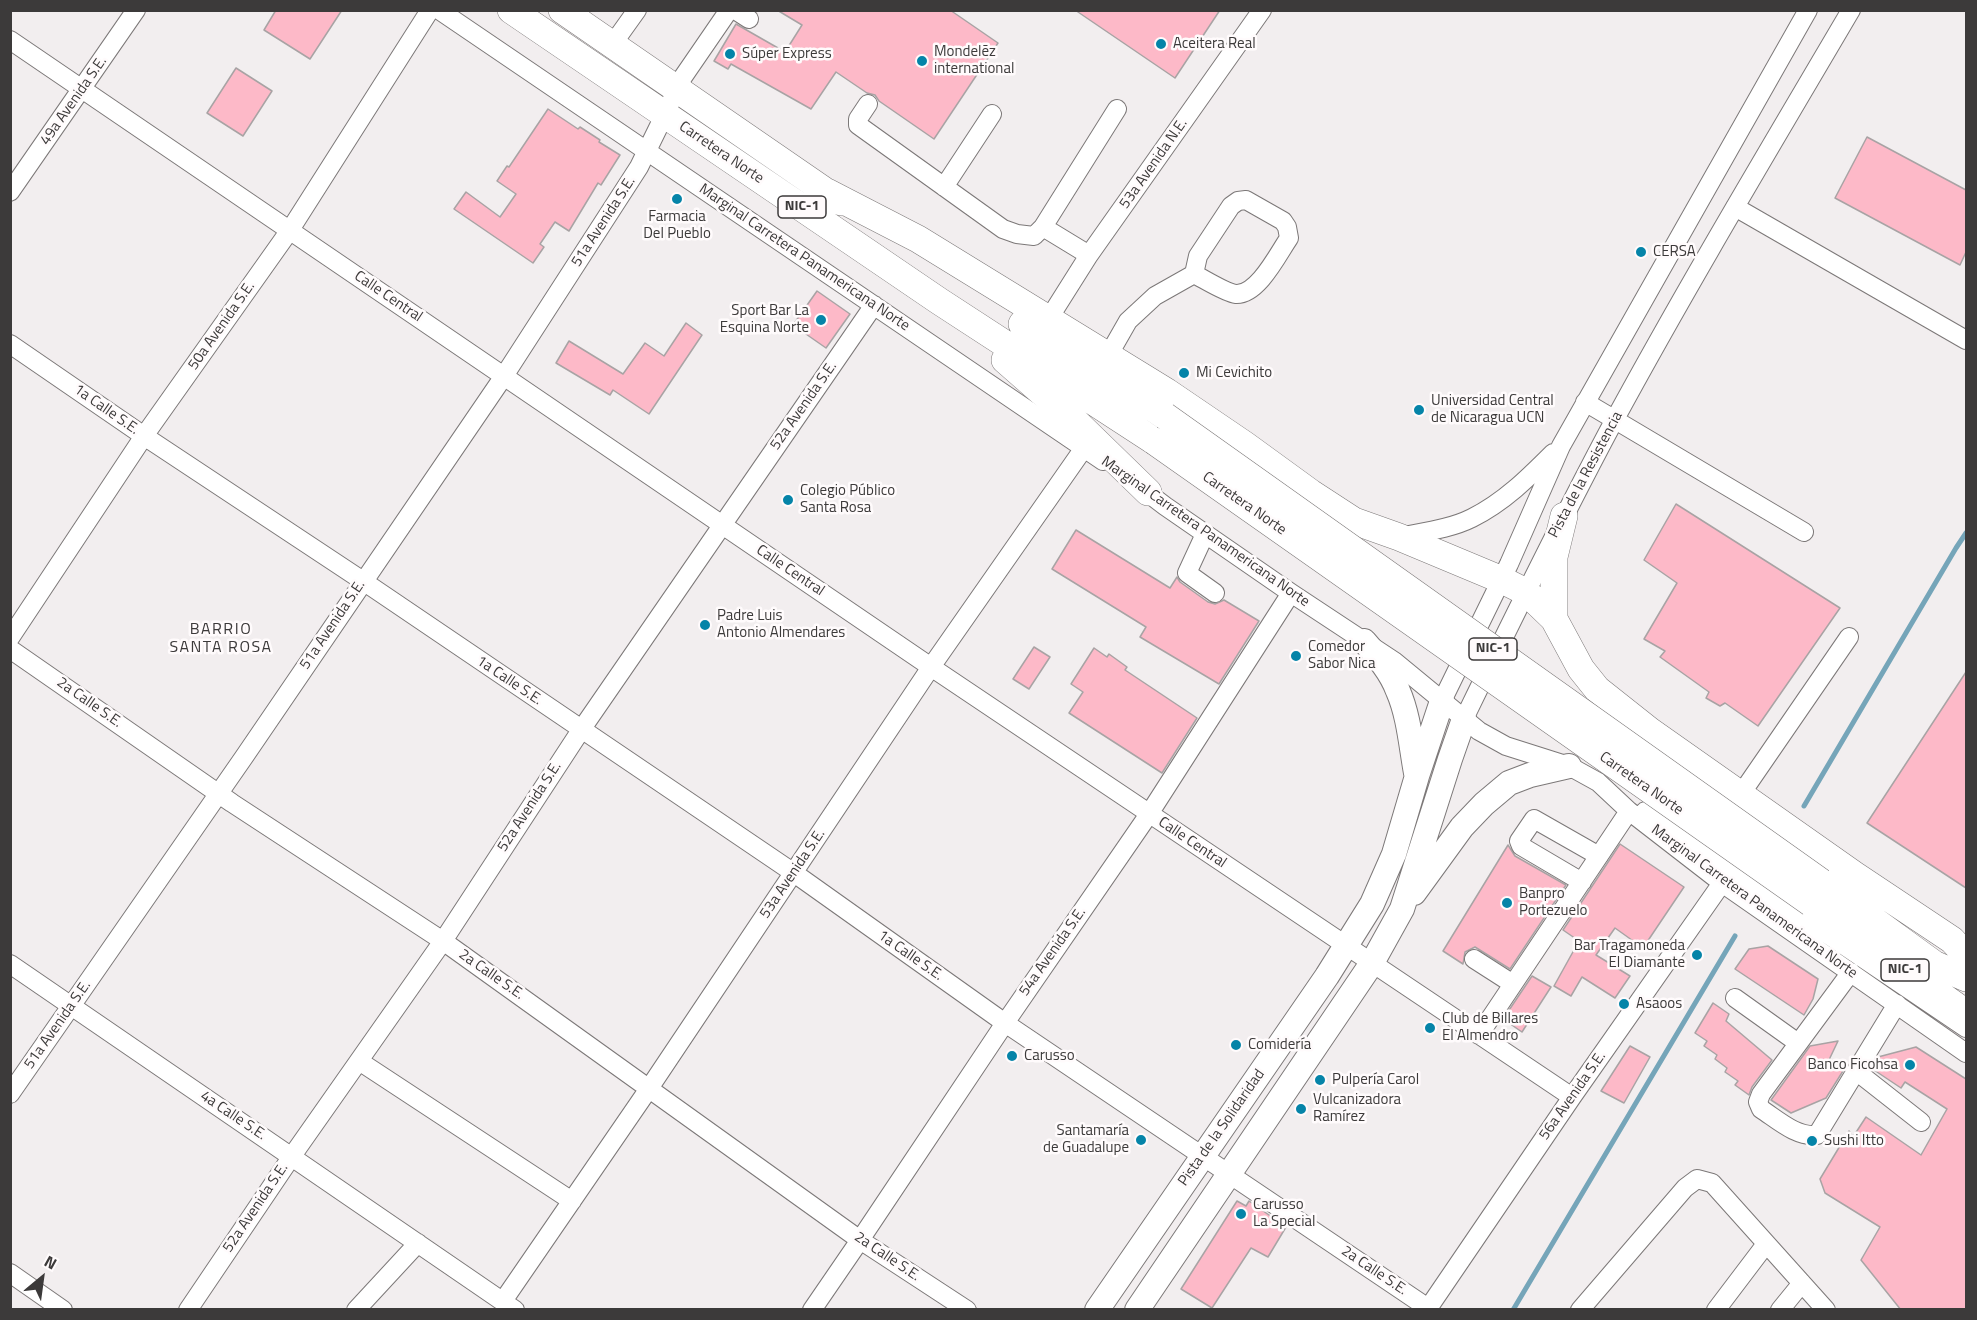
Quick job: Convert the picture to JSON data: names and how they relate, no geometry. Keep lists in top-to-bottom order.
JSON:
{
  "streets": {
    "highway": ["Carretera Norte", "NIC-1"],
    "main road": ["Pista de la Resistencia", "Pista de la Solidaridad"],
    "street": [
      "49a Avenida S.E.",
      "53a Avenida N.E.",
      "51a Avenida S.E.",
      "Marginal Carretera Panamericana Norte",
      "Calle Central",
      "50a Avenida S.E.",
      "52a Avenida S.E.",
      "1a Calle S.E.",
      "2a Calle S.E.",
      "53a Avenida S.E.",
      "54a Avenida S.E.",
      "56a Avenida S.E.",
      "4a Calle S.E."
    ]
  },
  "crossings": [
    ["49a Avenida S.E.", "Calle Central"],
    ["Carretera Norte", "51a Avenida S.E."],
    ["51a Avenida S.E.", "Marginal Carretera Panamericana Norte"],
    ["51a Avenida S.E.", "Calle Central"],
    ["51a Avenida S.E.", "1a Calle S.E."],
    ["51a Avenida S.E.", "2a Calle S.E."],
    ["51a Avenida S.E.", "4a Calle S.E."],
    ["Marginal Carretera Panamericana Norte", "52a Avenida S.E."],
    ["Marginal Carretera Panamericana Norte", "Pista de la Resistencia"],
    ["Marginal Carretera Panamericana Norte", "53a Avenida S.E."],
    ["Marginal Carretera Panamericana Norte", "54a Avenida S.E."],
    ["Marginal Carretera Panamericana Norte", "56a Avenida S.E."],
    ["Calle Central", "50a Avenida S.E."],
    ["Calle Central", "52a Avenida S.E."],
    ["Calle Central", "Pista de la Resistencia"],
    ["Calle Central", "53a Avenida S.E."],
    ["Calle Central", "54a Avenida S.E."],
    ["Calle Central", "56a Avenida S.E."],
    ["Calle Central", "Pista de la Solidaridad"],
    ["50a Avenida S.E.", "1a Calle S.E."],
    ["52a Avenida S.E.", "1a Calle S.E."],
    ["52a Avenida S.E.", "2a Calle S.E."],
    ["52a Avenida S.E.", "4a Calle S.E."],
    ["1a Calle S.E.", "53a Avenida S.E."],
    ["1a Calle S.E.", "54a Avenida S.E."],
    ["Pista de la Resistencia", "Pista de la Solidaridad"],
    ["2a Calle S.E.", "53a Avenida S.E."],
    ["2a Calle S.E.", "54a Avenida S.E."],
    ["2a Calle S.E.", "56a Avenida S.E."],
    ["2a Calle S.E.", "Pista de la Solidaridad"],
    ["53a Avenida S.E.", "4a Calle S.E."]
  ],
  "districts": ["BARRIO SANTA ROSA"],
  "places": [
    "Aceitera Real",
    "Súper Express",
    "Mondelēz international",
    "Farmacia Del Pueblo",
    "CERSA",
    "Sport Bar La Esquina Norte",
    "Mi Cevichito",
    "Universidad Central de Nicaragua UCN",
    "Colegio Público Santa Rosa",
    "Padre Luis Antonio Almendares",
    "Comedor Sabor Nica",
    "Banpro Portezuelo",
    "Bar Tragamoneda El Diamante",
    "Asaoos",
    "Club de Billares El Almendro",
    "Comidería",
    "Carusso",
    "Banco Ficohsa",
    "Pulpería Carol",
    "Vulcanizadora Ramírez",
    "Santamaría de Guadalupe",
    "Sushi Itto",
    "Carusso La Special"
  ],
  "north": "top right"
}
